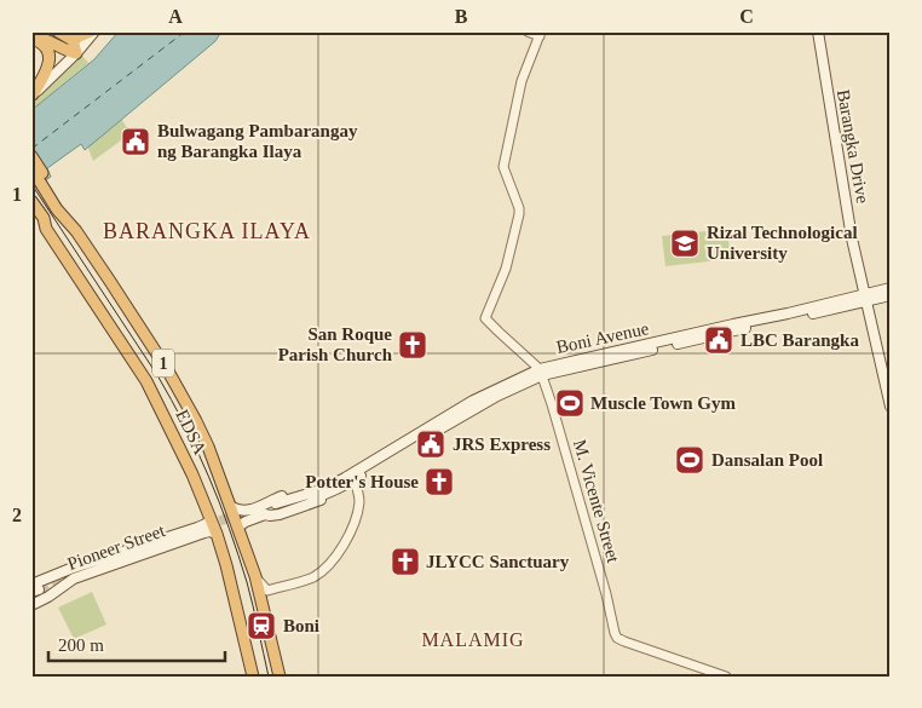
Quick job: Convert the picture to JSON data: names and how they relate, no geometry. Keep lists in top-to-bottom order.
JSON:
{
  "streets": {
    "highway": ["1", "EDSA"],
    "main road": ["Barangka Drive", "Boni Avenue", "Pioneer Street"],
    "street": ["M. Vicente Street"]
  },
  "crossings": [
    ["Barangka Drive", "Boni Avenue"],
    ["Boni Avenue", "EDSA"],
    ["Boni Avenue", "M. Vicente Street"],
    ["EDSA", "Pioneer Street"]
  ],
  "districts": ["BARANGKA ILAYA", "MALAMIG"],
  "places": {
    "public building": ["Bulwagang Pambarangay ng Barangka Ilaya", "LBC Barangka", "JRS Express"],
    "school or university": ["Rizal Technological University"],
    "church": ["San Roque Parish Church", "Potter's House", "JLYCC Sanctuary"],
    "sports": ["Muscle Town Gym", "Dansalan Pool"],
    "station": ["Boni"]
  },
  "scale_bar": "200 m",
  "grid": {
    "columns": ["A", "B", "C"],
    "rows": ["1", "2"]
  }
}
